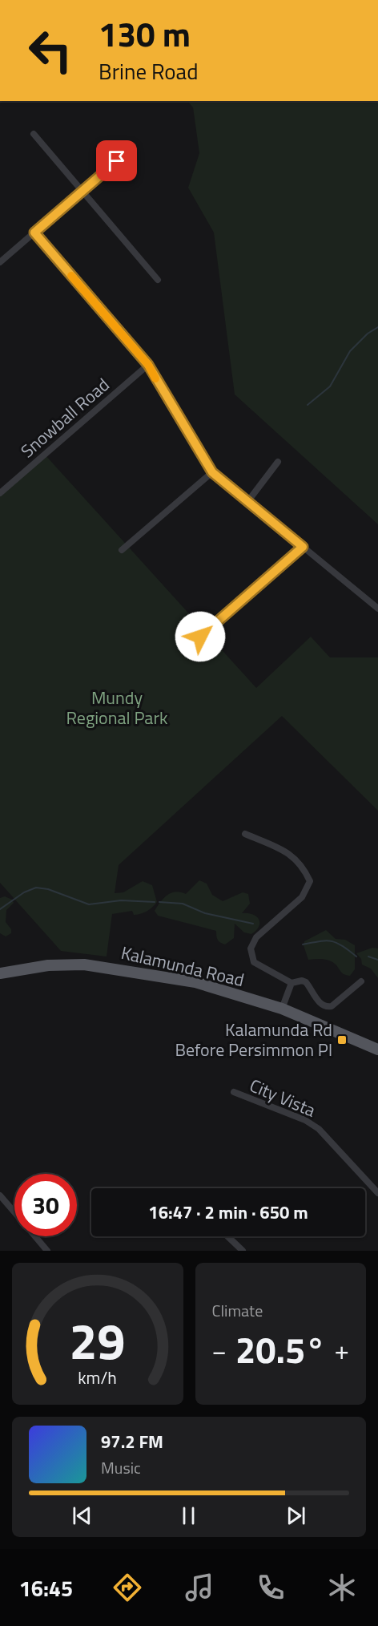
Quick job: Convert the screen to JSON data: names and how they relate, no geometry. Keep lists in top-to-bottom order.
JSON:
{
  "streets": {
    "main road": ["Kalamunda Road"],
    "street": ["Snowball Road", "City Vista"]
  },
  "parks": ["Mundy Regional Park"],
  "places": {
    "transit": ["Kalamunda Rd Before Persimmon Pl"]
  },
  "page": {
    "turn": ["130 m", "Brine Road"],
    "limit": "30",
    "trip": "16:47 · 2 min · 650 m",
    "tile": "Climate",
    "heat": ["−", "20.5°", "+"],
    "song": ["97.2 FM", "Music"],
    "tabs": "16:45",
    "gauge": ["29", "km/h"]
  }
}
